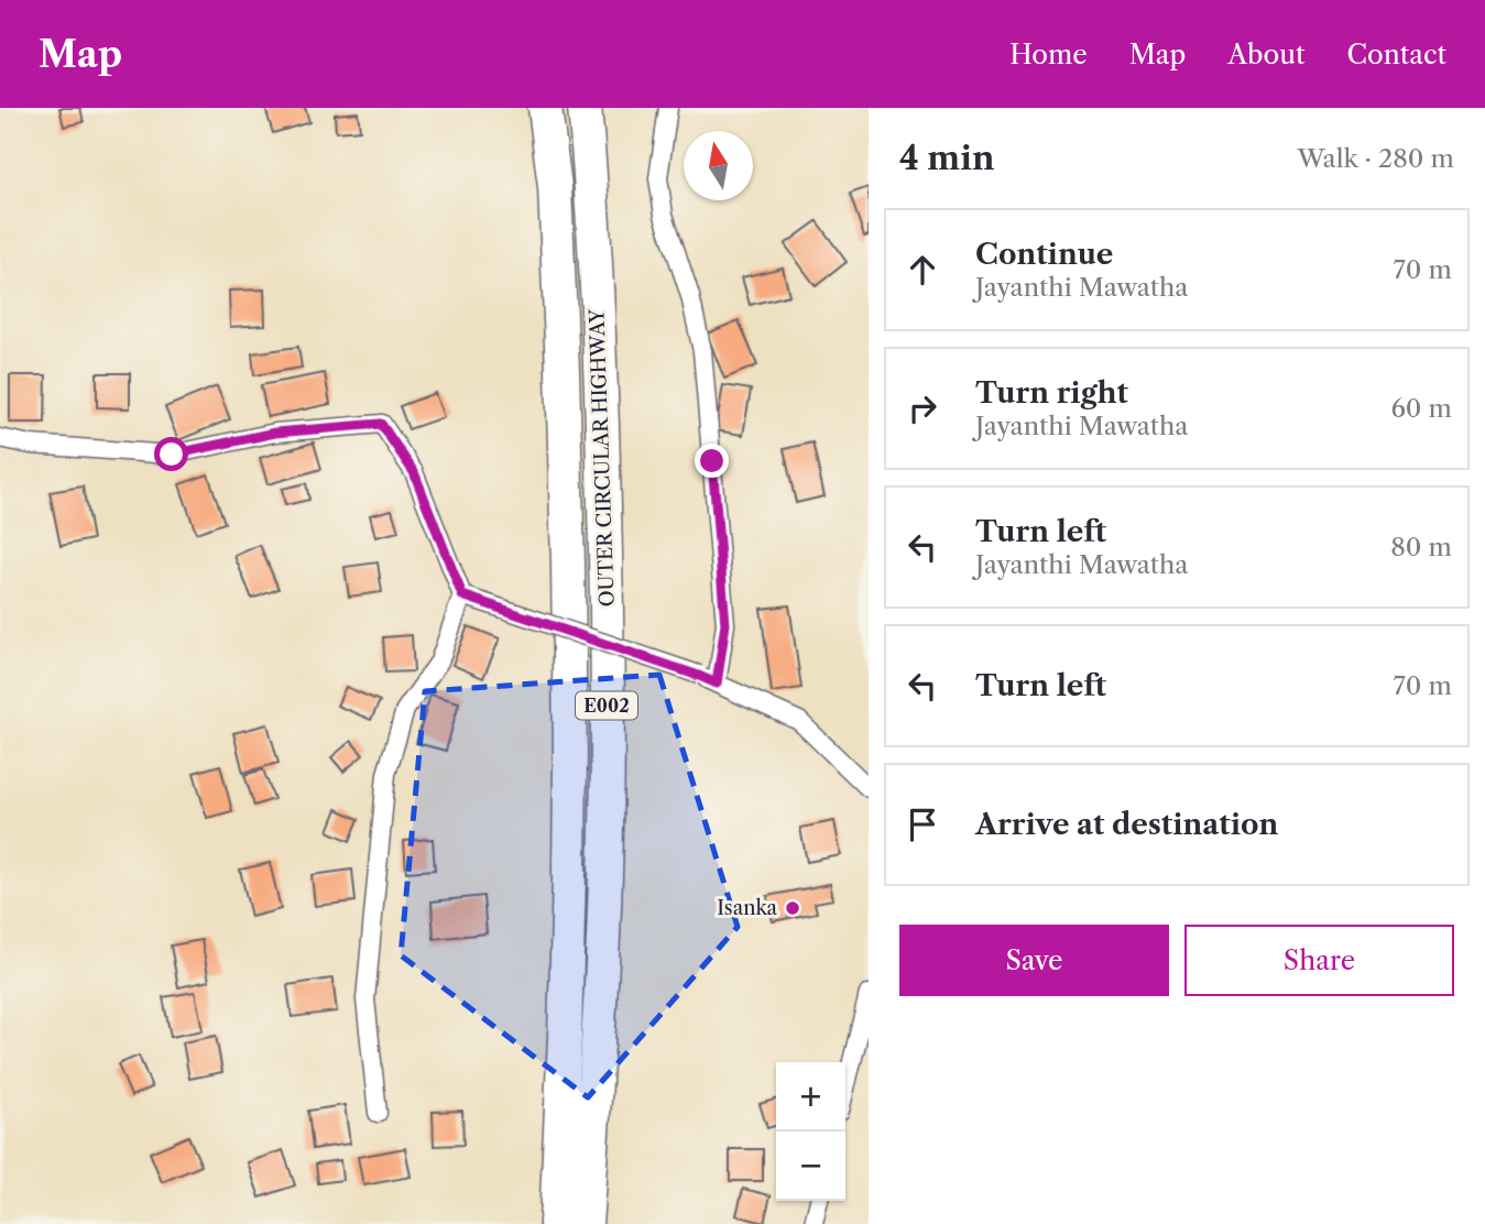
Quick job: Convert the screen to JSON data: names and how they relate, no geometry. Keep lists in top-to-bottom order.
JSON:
{
  "streets": {
    "highway": ["OUTER CIRCULAR HIGHWAY", "E002"]
  },
  "places": ["Isanka"],
  "north": "top",
  "page": {
    "header": "Map",
    "nav": [
      "Home",
      "Map",
      "About",
      "Contact"
    ],
    "heading": ["4 min", "Walk · 280 m"],
    "list": [
      ["Continue", "Jayanthi Mawatha", "70 m"],
      ["Turn right", "Jayanthi Mawatha", "60 m"],
      ["Turn left", "Jayanthi Mawatha", "80 m"],
      ["Turn left", "70 m"],
      "Arrive at destination"
    ],
    "buttons": ["Save", "Share"],
    "map_buttons": ["+", "−"]
  }
}
